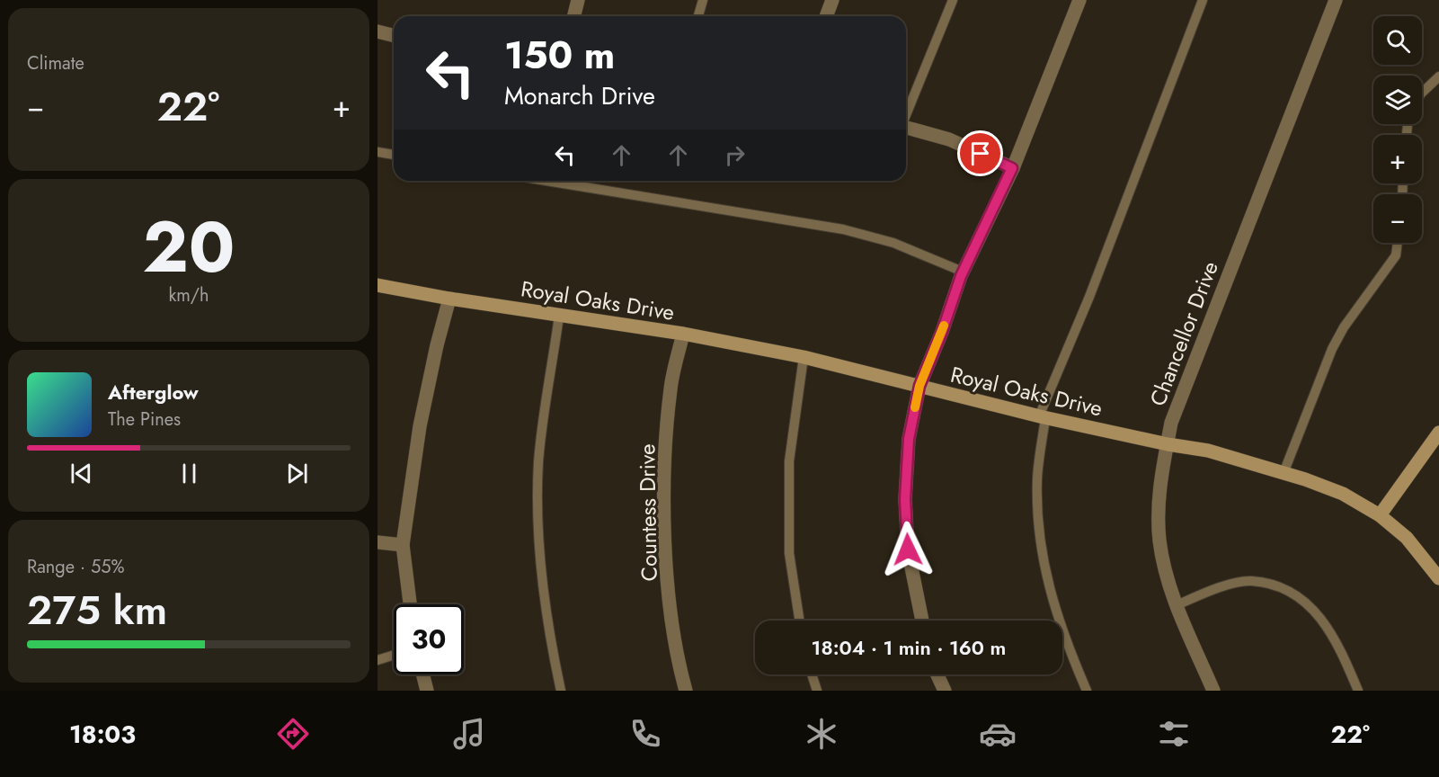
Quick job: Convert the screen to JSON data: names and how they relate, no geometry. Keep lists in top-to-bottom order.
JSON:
{
  "streets": {
    "street": ["Royal Oaks Drive", "Chancellor Drive", "Countess Drive"]
  },
  "crossings": [
    ["Royal Oaks Drive", "Chancellor Drive"],
    ["Royal Oaks Drive", "Countess Drive"]
  ],
  "page": {
    "tile": [
      "Climate",
      ["20", "km/h"],
      ["Range · 55%", "275 km"]
    ],
    "map_buttons": ["+", "−"],
    "turn": ["150 m", "Monarch Drive"],
    "heat": ["−", "22°", "+"],
    "song": ["Afterglow", "The Pines"],
    "limit": "30",
    "trip": "18:04 · 1 min · 160 m",
    "tabs": ["18:03", "22°"]
  }
}
